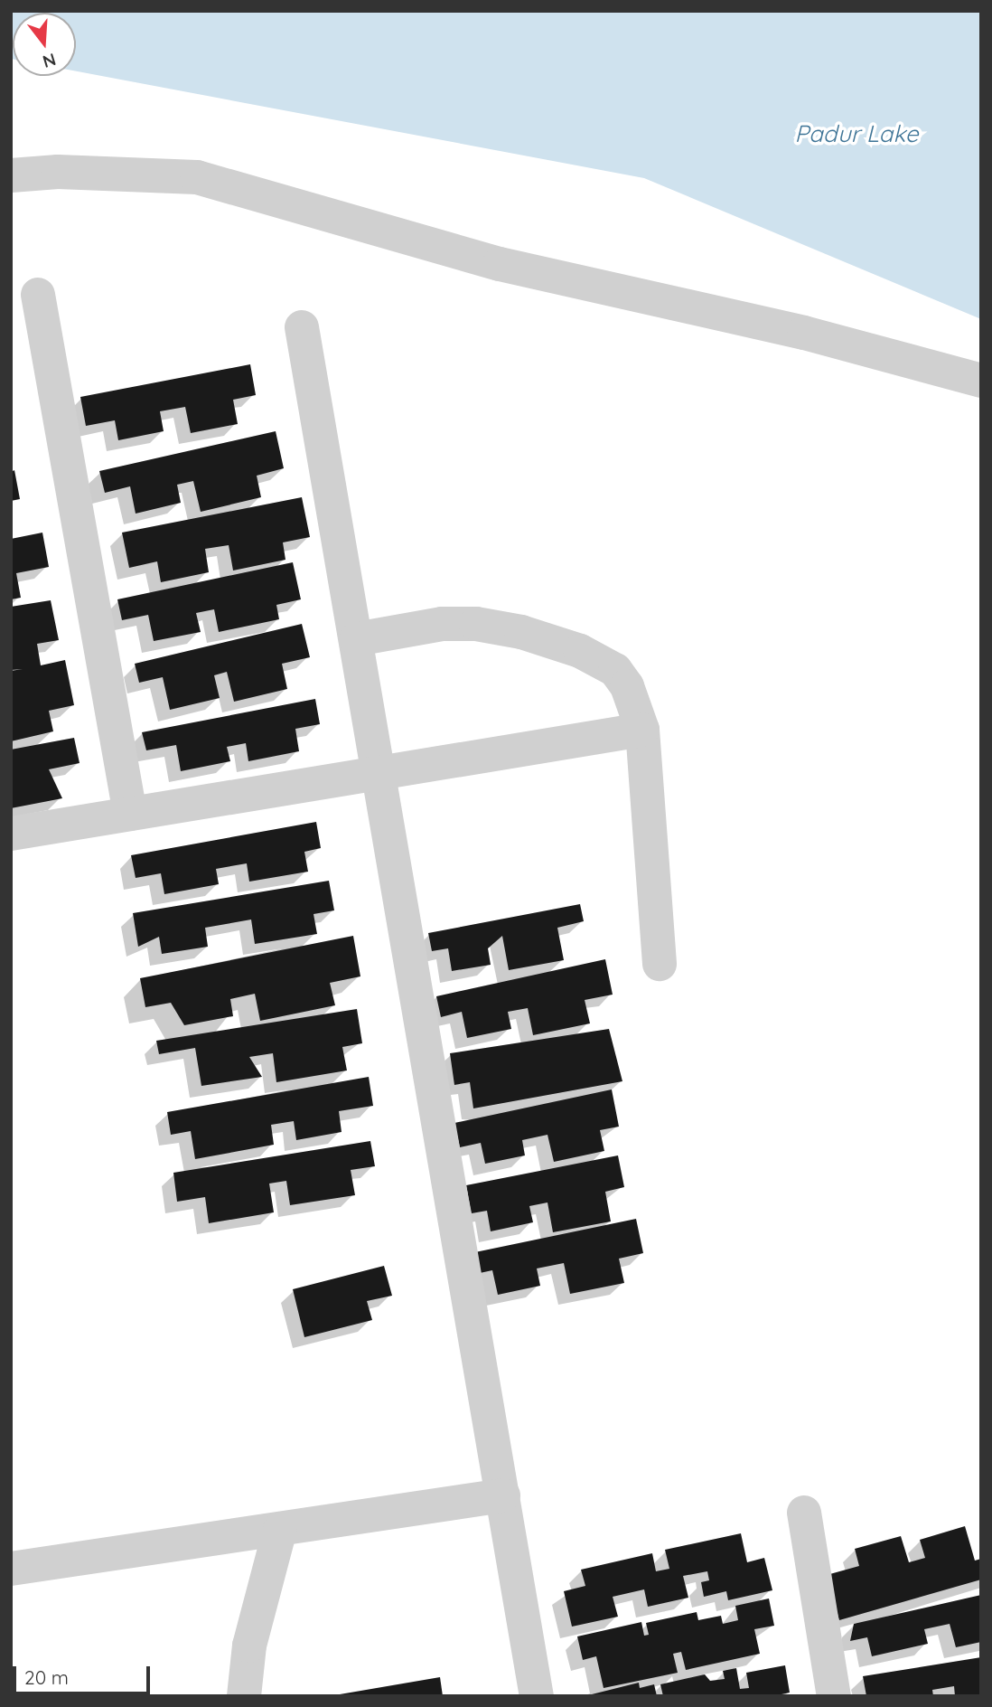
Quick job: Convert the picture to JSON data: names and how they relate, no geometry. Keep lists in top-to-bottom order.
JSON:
{
  "water": ["Padur Lake"],
  "scale_bar": "20 m",
  "north": "bottom"
}
